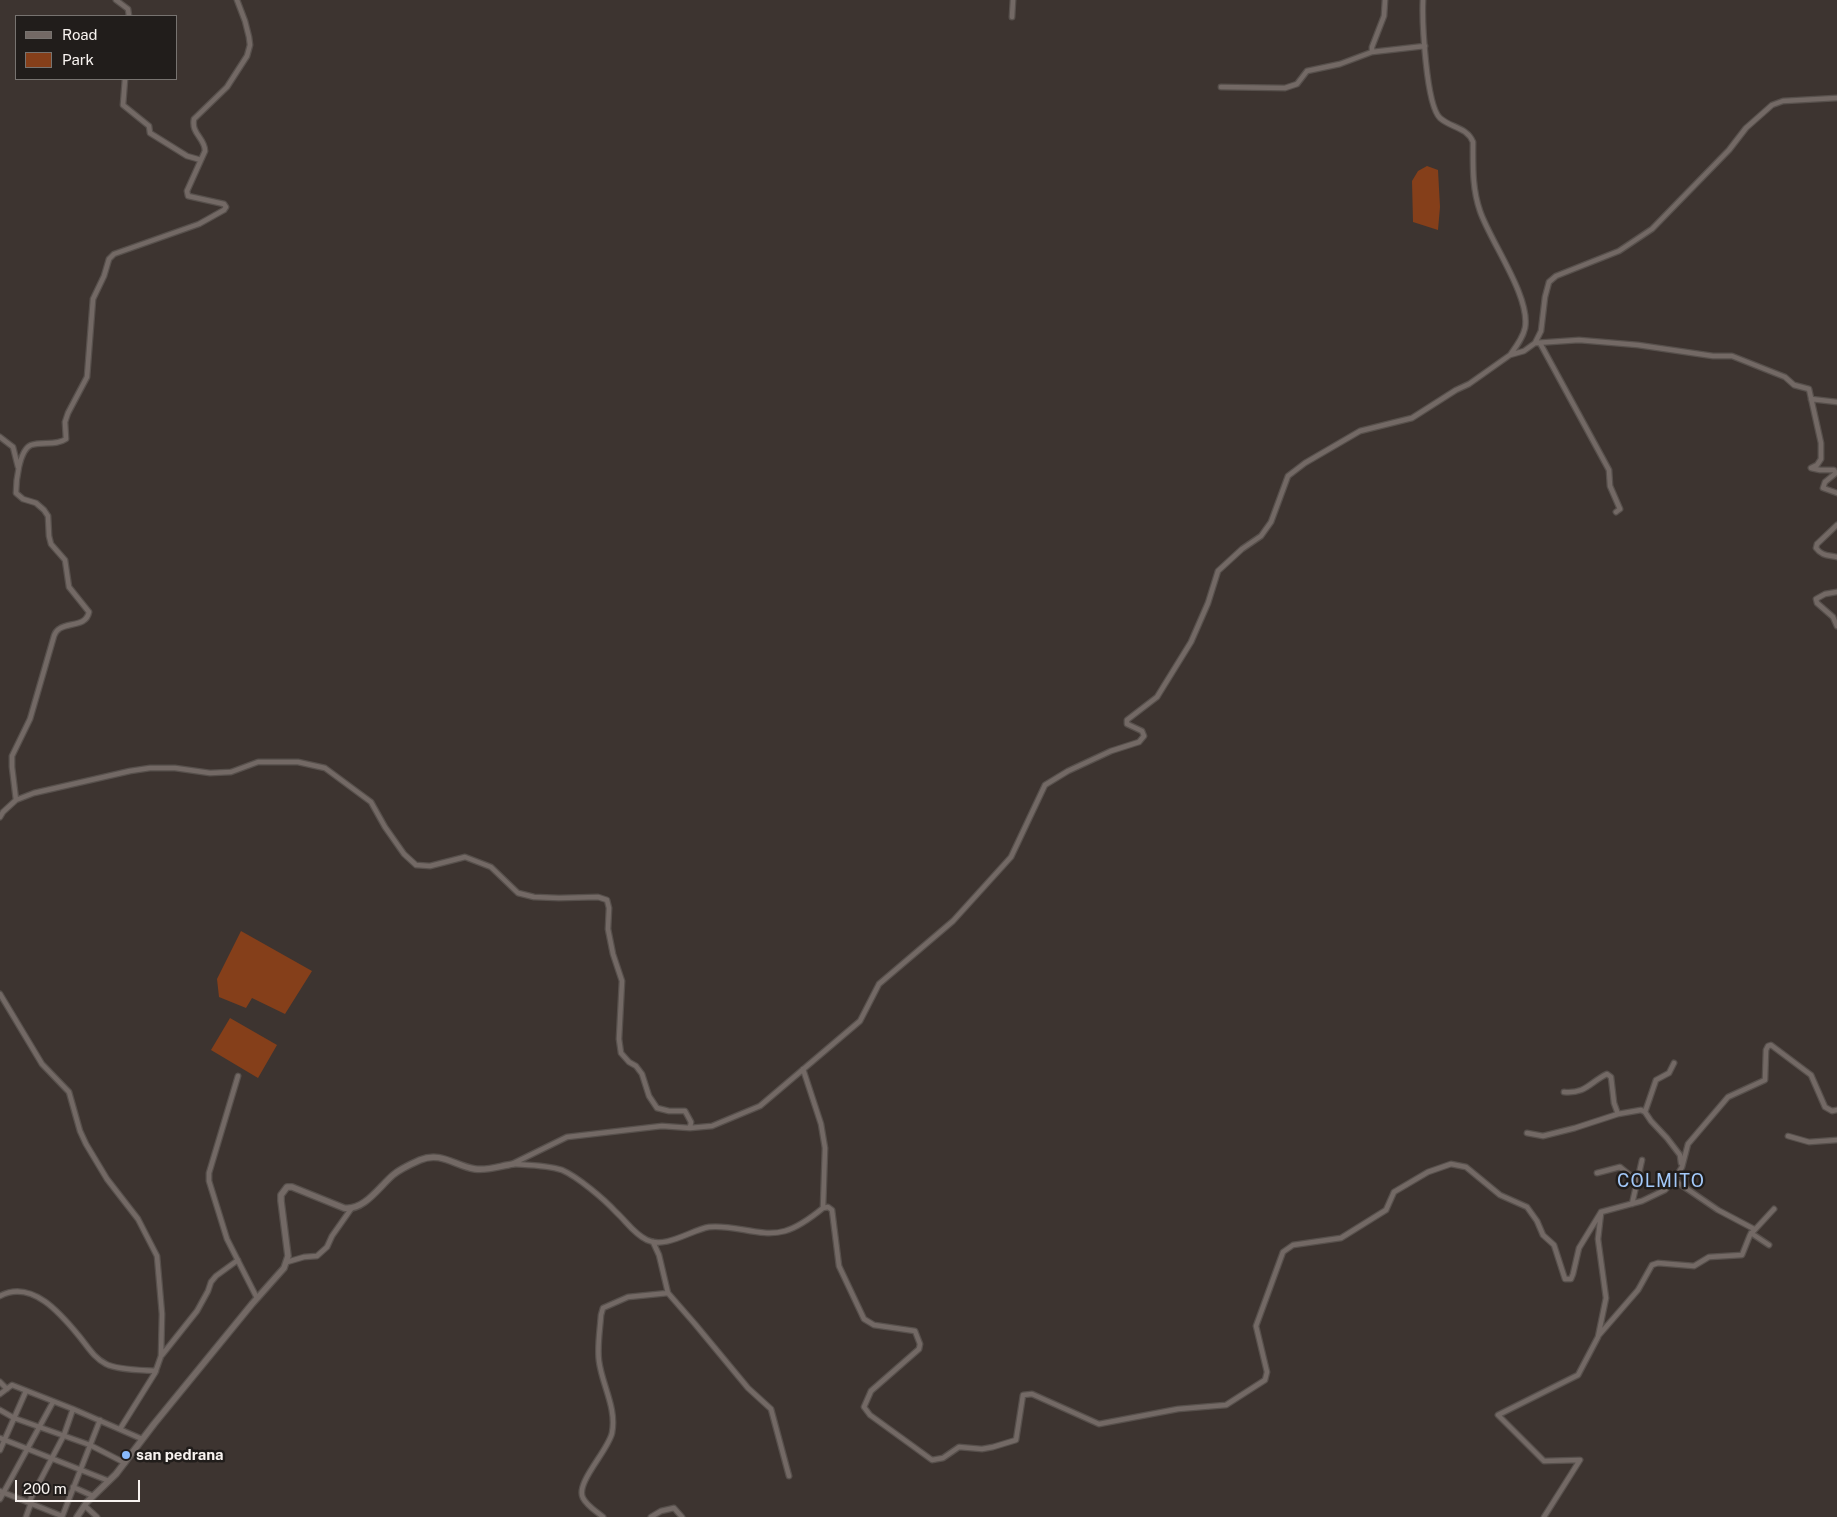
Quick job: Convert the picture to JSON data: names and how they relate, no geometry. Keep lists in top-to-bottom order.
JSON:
{
  "districts": ["COLMITO"],
  "places": ["san pedrana"],
  "legend": ["Road", "Park"],
  "scale_bar": "200 m"
}
